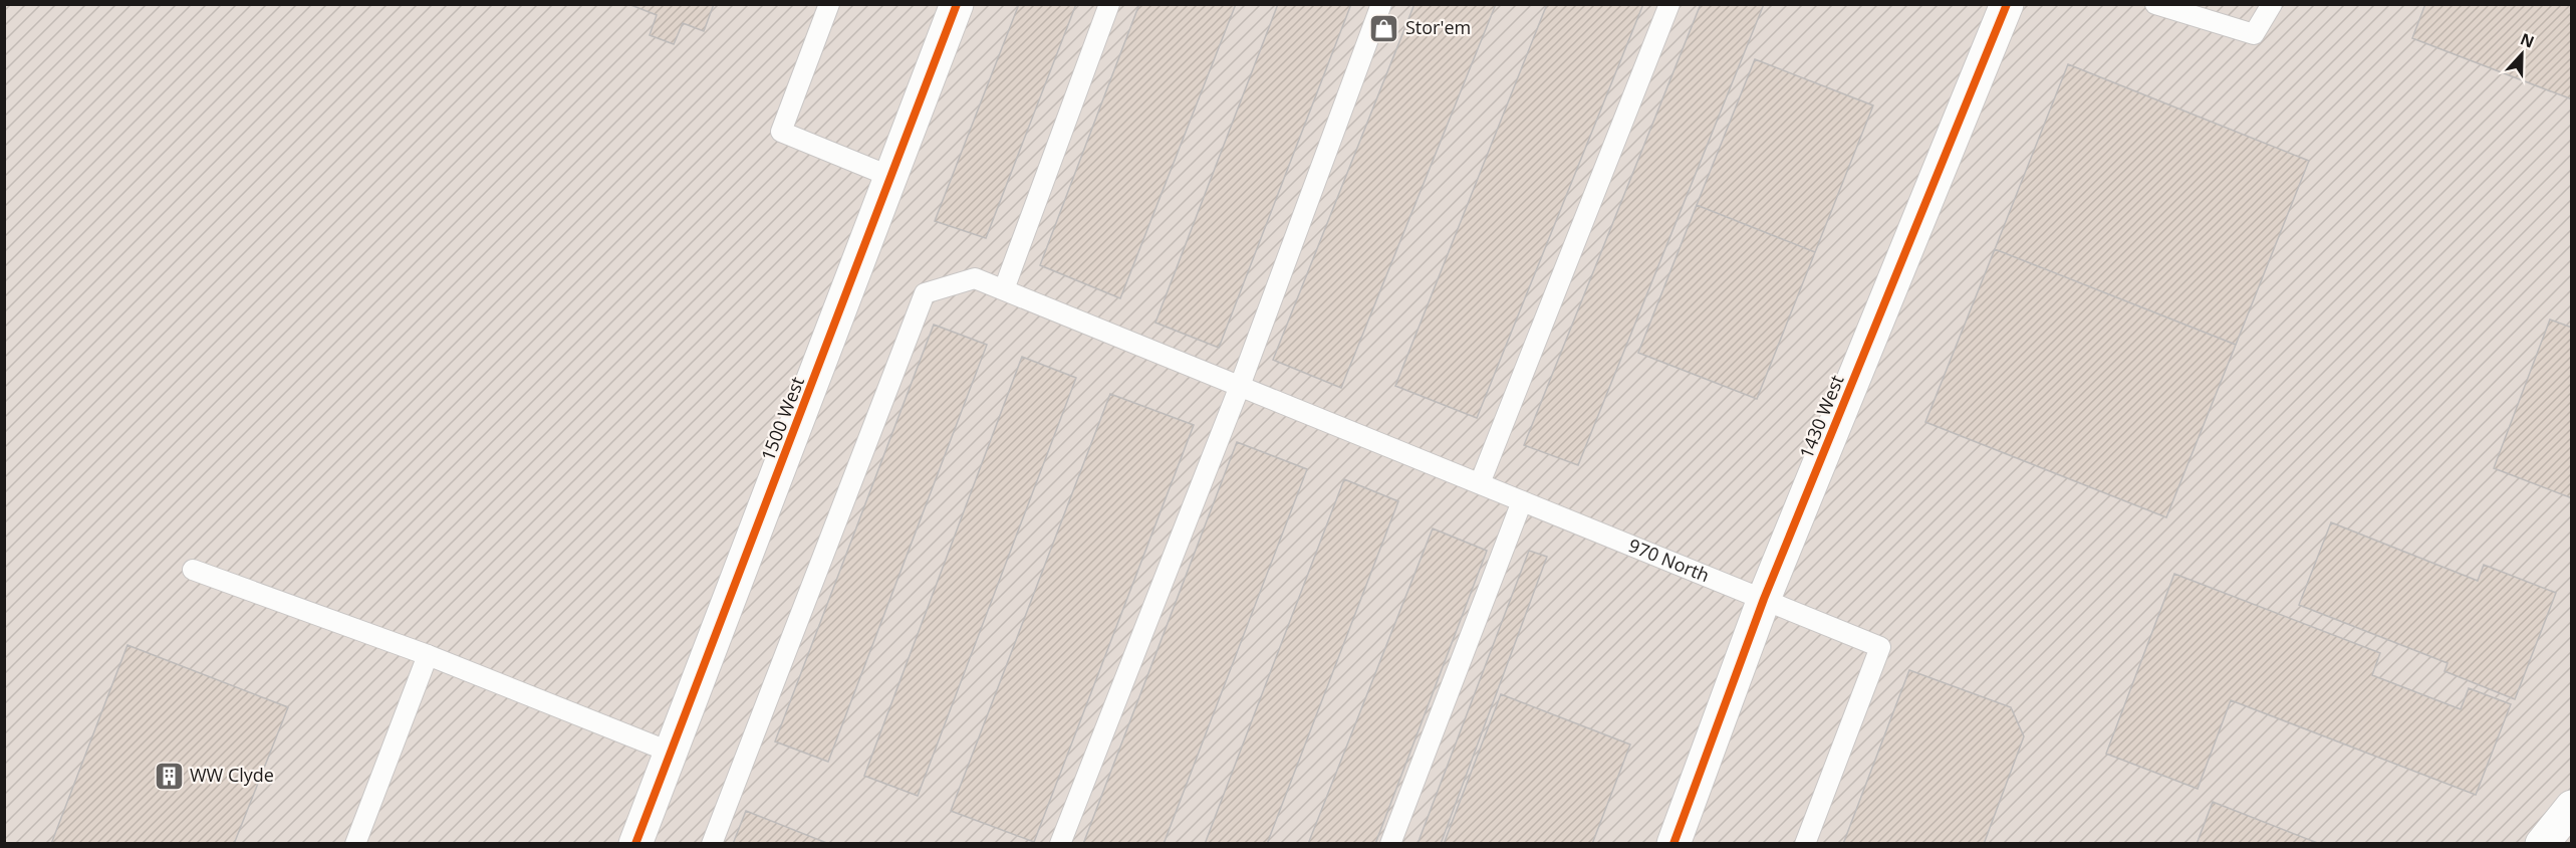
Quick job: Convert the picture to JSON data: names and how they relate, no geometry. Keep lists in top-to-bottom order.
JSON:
{
  "streets": {
    "street": ["1430 West", "1500 West"],
    "lane": ["970 North"]
  },
  "crossings": [
    ["1430 West", "970 North"]
  ],
  "places": {
    "shop": ["Stor'em"],
    "building": ["WW Clyde"]
  },
  "north": "top"
}
